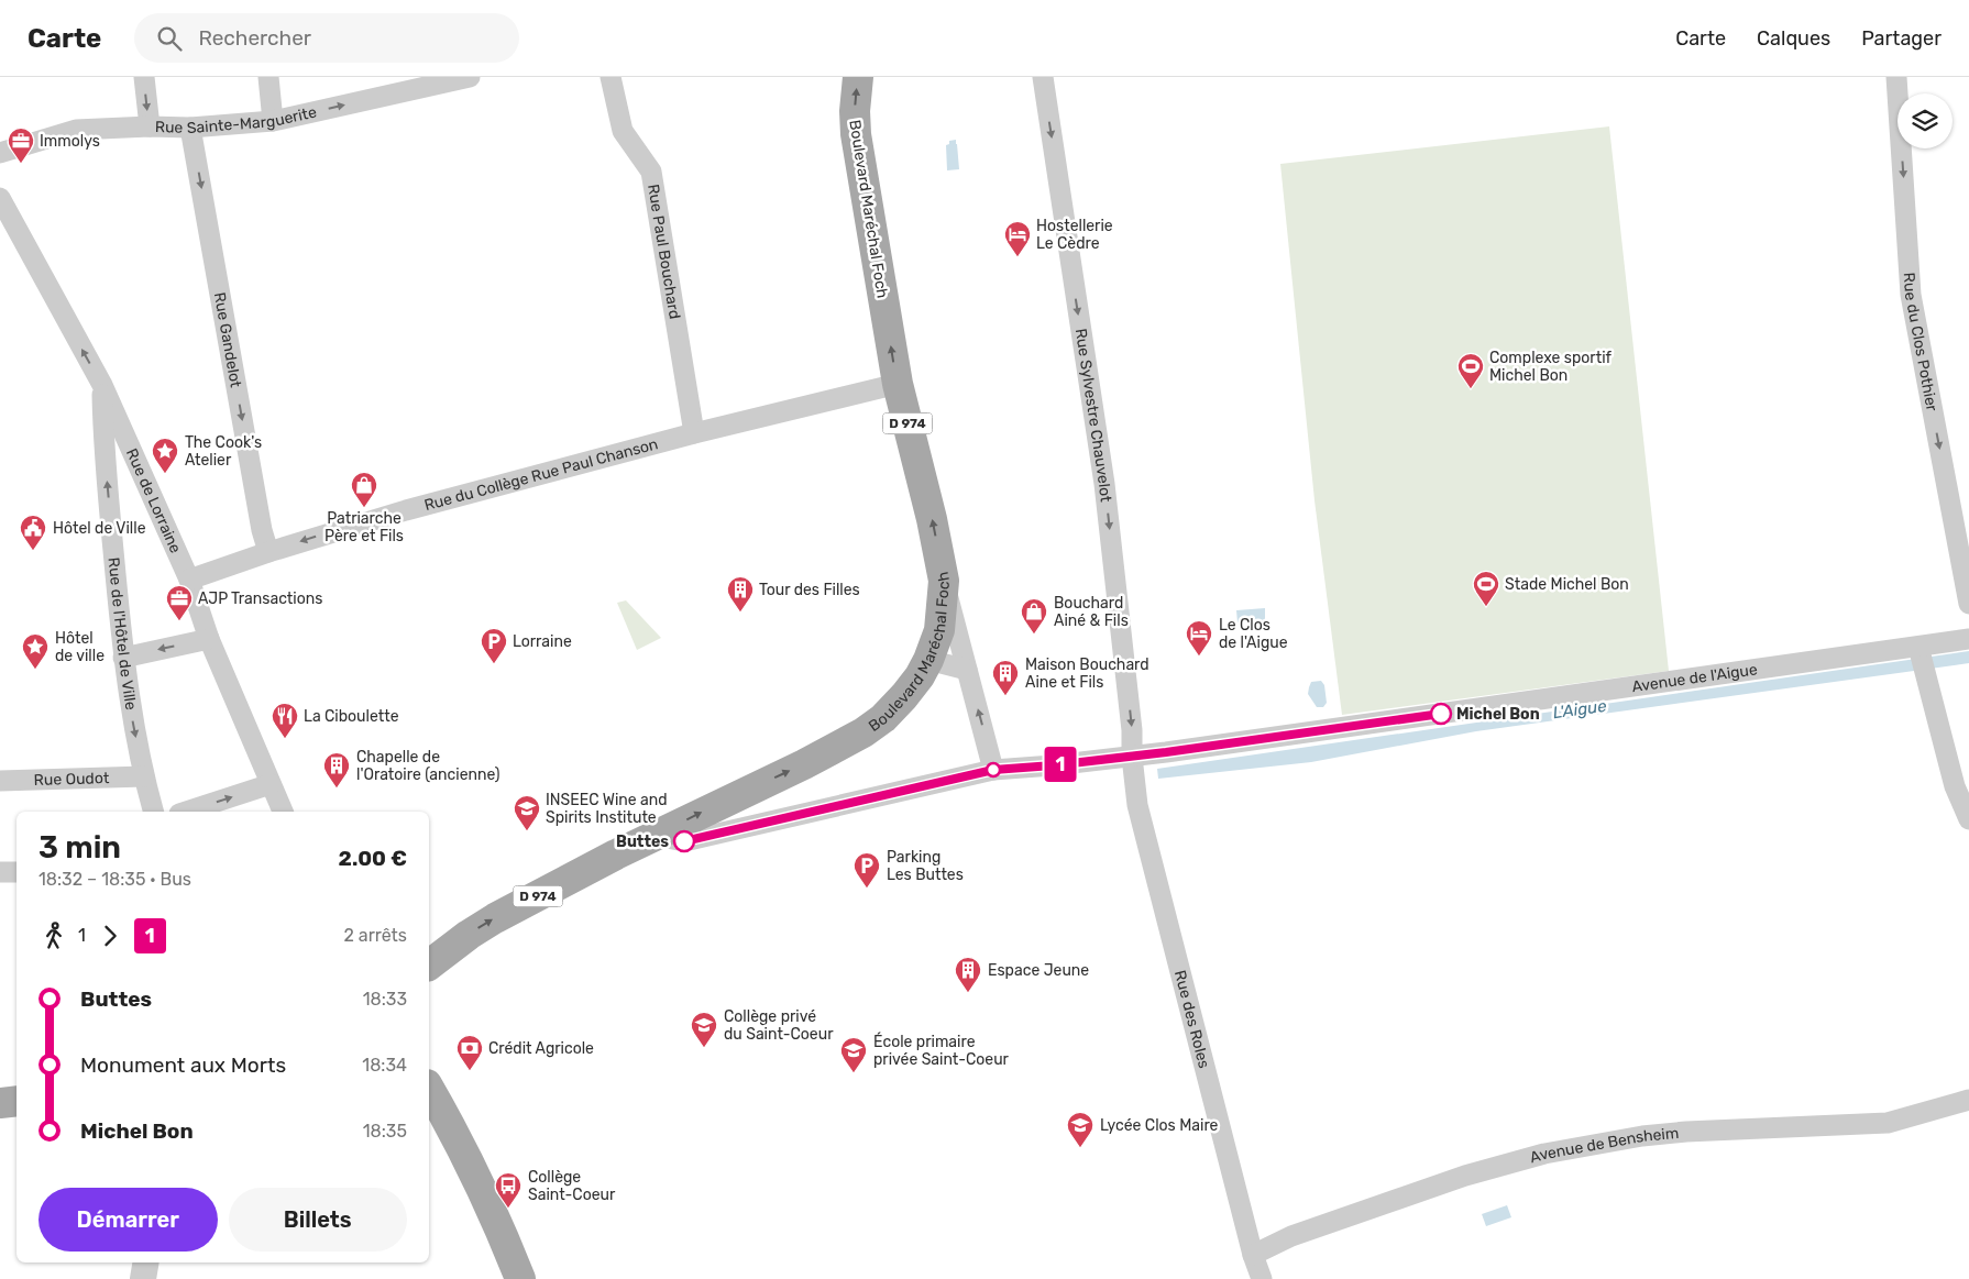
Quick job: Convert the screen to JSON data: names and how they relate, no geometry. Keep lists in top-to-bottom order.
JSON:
{
  "streets": {
    "main road": ["Boulevard Maréchal Foch", "D 974"],
    "street": [
      "Rue Sainte-Marguerite",
      "Rue Paul Bouchard",
      "Rue Gandelot",
      "Rue du Clos Pothier",
      "Rue Sylvestre Chauvelot",
      "Rue du Collège Rue Paul Chanson",
      "Rue de Lorraine",
      "Rue de l'Hôtel de Ville",
      "Avenue de l'Aigue",
      "Rue Oudot",
      "Rue des Roles",
      "Avenue de Bensheim"
    ]
  },
  "crossings": [
    ["Rue Sainte-Marguerite", "Rue Gandelot"],
    ["Boulevard Maréchal Foch", "Rue du Collège Rue Paul Chanson"],
    ["Boulevard Maréchal Foch", "Avenue de l'Aigue"],
    ["Rue Paul Bouchard", "Rue du Collège Rue Paul Chanson"],
    ["Rue Gandelot", "Rue du Collège Rue Paul Chanson"],
    ["Rue Sylvestre Chauvelot", "Avenue de l'Aigue"],
    ["Rue Sylvestre Chauvelot", "Rue des Roles"],
    ["Rue du Collège Rue Paul Chanson", "Rue de Lorraine"],
    ["Rue de Lorraine", "Rue de l'Hôtel de Ville"],
    ["Rue de l'Hôtel de Ville", "Rue Oudot"],
    ["Avenue de l'Aigue", "Rue des Roles"],
    ["Rue des Roles", "Avenue de Bensheim"]
  ],
  "one_way": [
    "Rue Sainte-Marguerite",
    "Boulevard Maréchal Foch",
    "Rue Gandelot",
    "Rue du Clos Pothier",
    "Rue Sylvestre Chauvelot",
    "Rue du Collège Rue Paul Chanson"
  ],
  "water": ["L'Aigue"],
  "places": {
    "office": ["Immolys", "AJP Transactions"],
    "hotel": ["Hostellerie Le Cèdre", "Le Clos de l'Aigue"],
    "sports": ["Complexe sportif Michel Bon", "Stade Michel Bon"],
    "place": ["The Cook's Atelier", "Hôtel de ville"],
    "shop": ["Patriarche Père et Fils", "Bouchard Ainé & Fils"],
    "public building": ["Hôtel de Ville"],
    "building": [
      "Tour des Filles",
      "Maison Bouchard Aine et Fils",
      "Chapelle de l'Oratoire (ancienne)",
      "Espace Jeune"
    ],
    "parking": ["Lorraine", "Parking Les Buttes"],
    "other": ["Michel Bon", "Buttes"],
    "restaurant": ["La Ciboulette"],
    "school or university": [
      "INSEEC Wine and Spirits Institute",
      "Collège privé du Saint-Coeur",
      "École primaire privée Saint-Coeur",
      "Lycée Clos Maire"
    ],
    "bank": ["Crédit Agricole"],
    "bus stop": ["Collège Saint-Coeur"]
  },
  "lines": ["bus line 1"],
  "page": {
    "header": "Carte",
    "search": "Rechercher",
    "nav": ["Carte", "Calques", "Partager"],
    "on_map": "1",
    "heading": ["3 min", "18:32 – 18:35 · Bus", "2.00 €"],
    "legs": ["1", "1", "2 arrêts"],
    "list": [
      {
        "name": "Buttes",
        "value": "18:33"
      },
      {
        "name": "Monument aux Morts",
        "value": "18:34"
      },
      {
        "name": "Michel Bon",
        "value": "18:35"
      }
    ],
    "buttons": ["Démarrer", "Billets"]
  }
}
